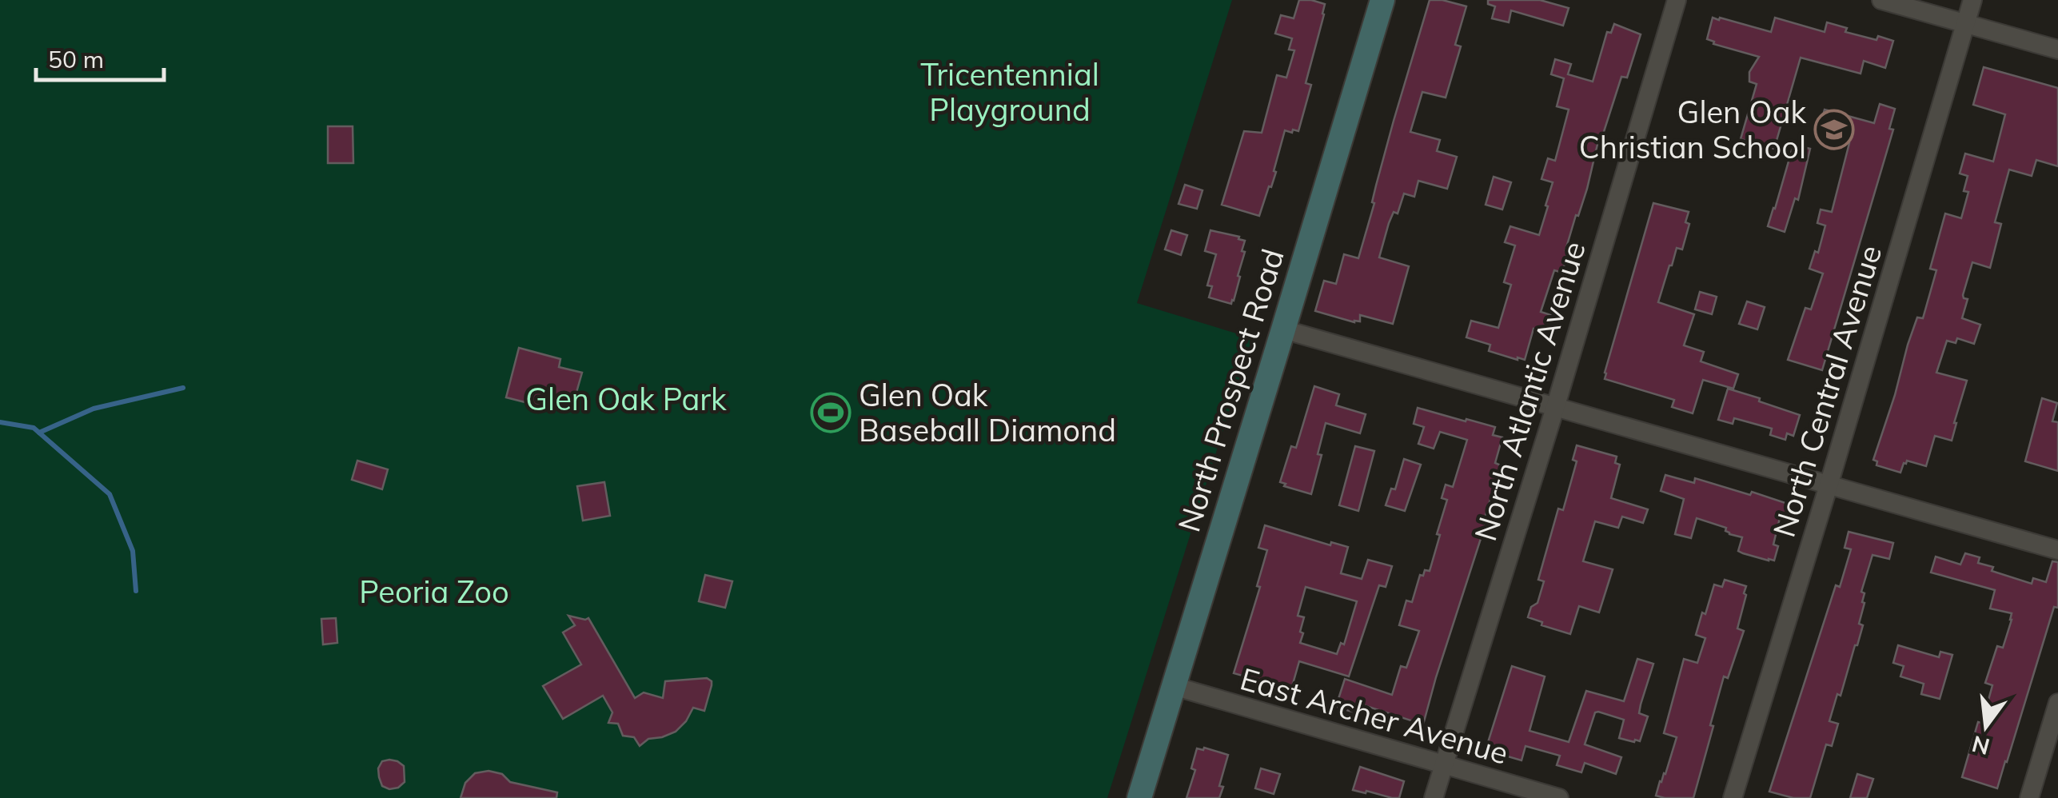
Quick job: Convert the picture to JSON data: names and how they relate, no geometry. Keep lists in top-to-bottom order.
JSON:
{
  "streets": {
    "main road": ["North Prospect Road"],
    "street": ["North Atlantic Avenue", "North Central Avenue", "East Archer Avenue"]
  },
  "crossings": [
    ["North Prospect Road", "East Archer Avenue"],
    ["North Atlantic Avenue", "East Archer Avenue"]
  ],
  "parks": ["Tricentennial Playground", "Glen Oak Park", "Peoria Zoo"],
  "places": {
    "school or university": ["Glen Oak Christian School"],
    "sports": ["Glen Oak Baseball Diamond"]
  },
  "scale_bar": "50 m",
  "north": "bottom"
}
